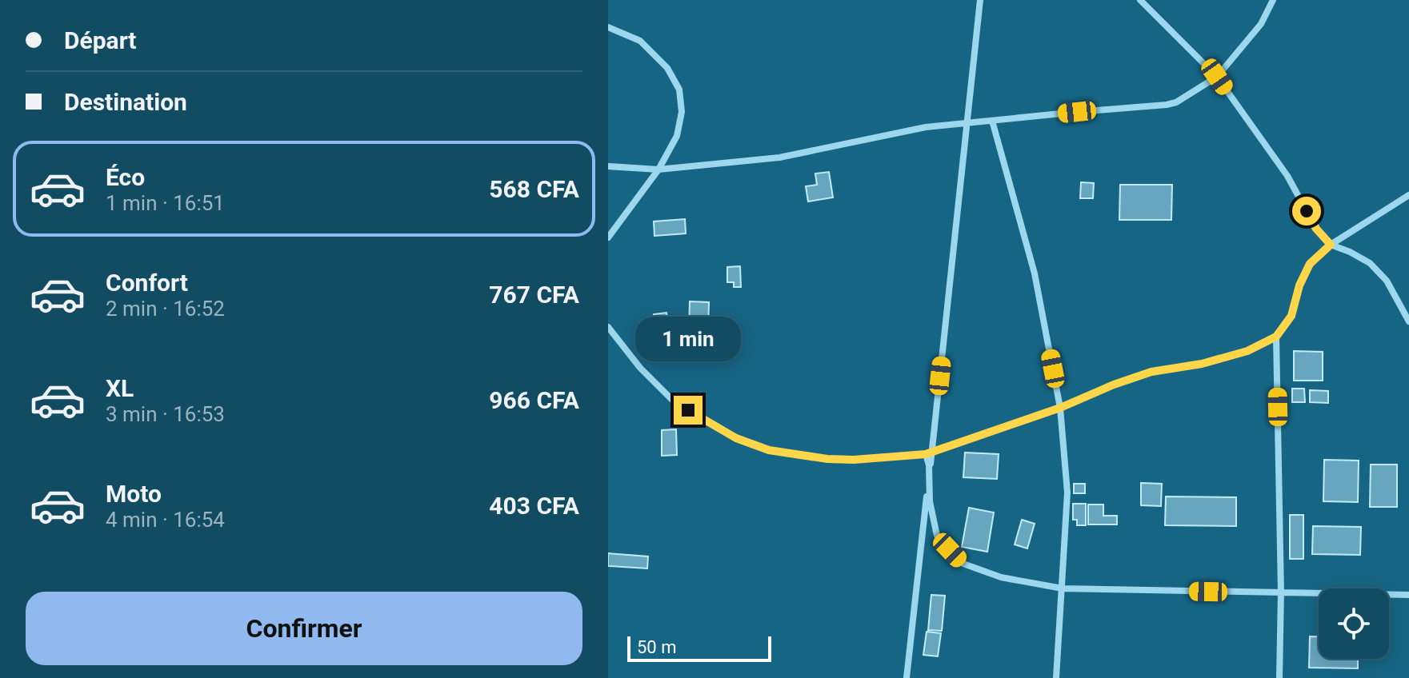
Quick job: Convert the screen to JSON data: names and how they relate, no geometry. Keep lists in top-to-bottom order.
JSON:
{
  "scale_bar": "50 m",
  "page": {
    "banner": ["Départ", "Destination"],
    "list": [
      {
        "name": "Éco",
        "note": "1 min · 16:51",
        "value": "568 CFA"
      },
      {
        "name": "Confort",
        "note": "2 min · 16:52",
        "value": "767 CFA"
      },
      {
        "name": "XL",
        "note": "3 min · 16:53",
        "value": "966 CFA"
      },
      {
        "name": "Moto",
        "note": "4 min · 16:54",
        "value": "403 CFA"
      }
    ],
    "bubble": "1 min",
    "buttons": "Confirmer",
    "scale": "50 m"
  }
}
